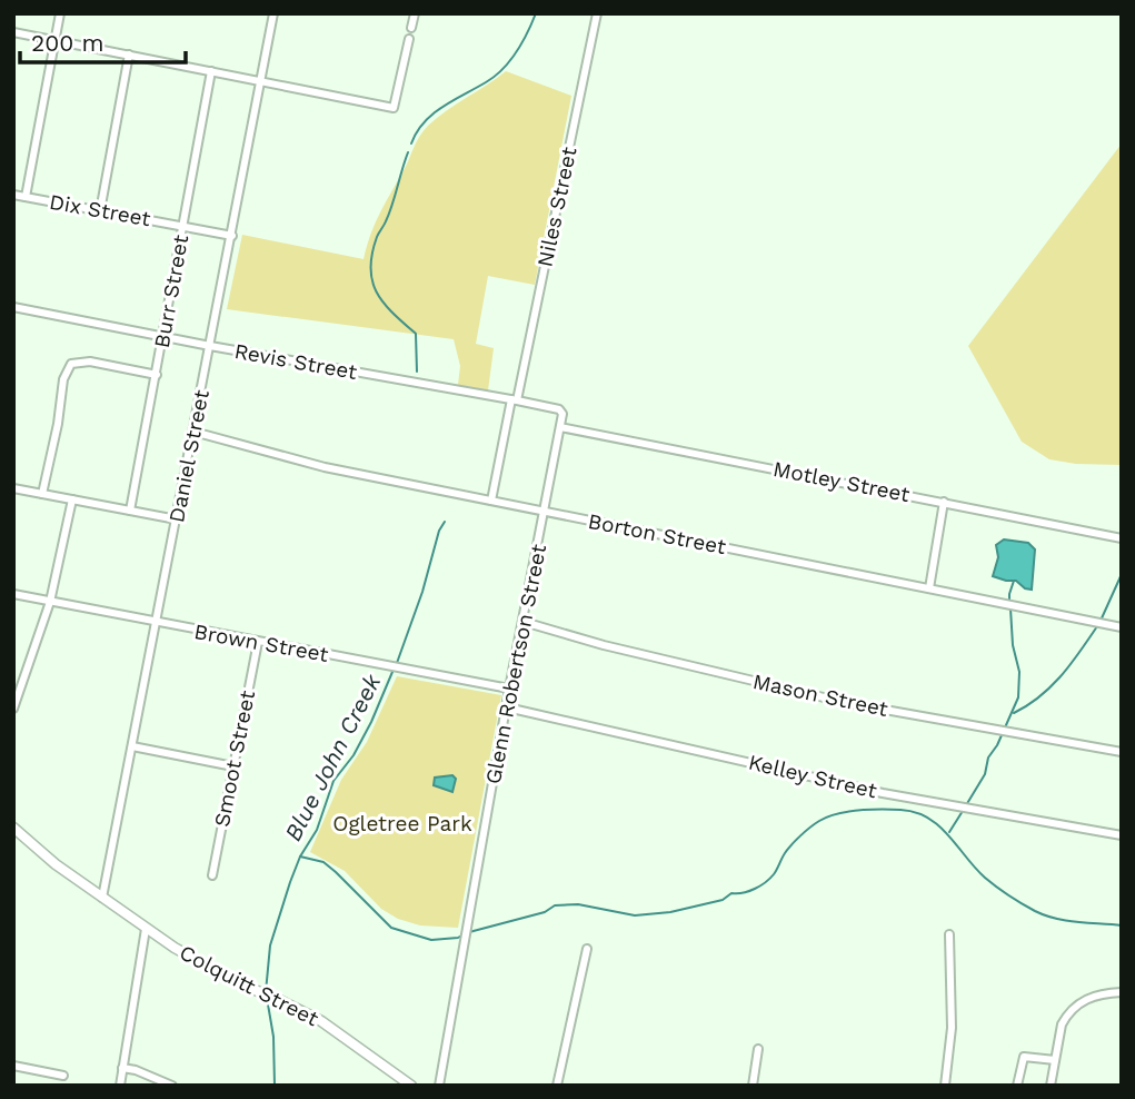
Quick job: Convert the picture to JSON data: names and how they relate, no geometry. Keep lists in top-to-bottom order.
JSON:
{
  "streets": {
    "street": [
      "Niles Street",
      "Dix Street",
      "Burr Street",
      "Revis Street",
      "Daniel Street",
      "Motley Street",
      "Borton Street",
      "Brown Street",
      "Glenn Robertson Street",
      "Mason Street",
      "Smoot Street",
      "Kelley Street",
      "Colquitt Street"
    ]
  },
  "crossings": [
    ["Niles Street", "Revis Street"],
    ["Niles Street", "Borton Street"],
    ["Dix Street", "Burr Street"],
    ["Dix Street", "Daniel Street"],
    ["Burr Street", "Revis Street"],
    ["Revis Street", "Daniel Street"],
    ["Revis Street", "Motley Street"],
    ["Revis Street", "Glenn Robertson Street"],
    ["Daniel Street", "Borton Street"],
    ["Daniel Street", "Brown Street"],
    ["Daniel Street", "Colquitt Street"],
    ["Motley Street", "Glenn Robertson Street"],
    ["Borton Street", "Glenn Robertson Street"],
    ["Brown Street", "Glenn Robertson Street"],
    ["Brown Street", "Smoot Street"],
    ["Glenn Robertson Street", "Mason Street"],
    ["Glenn Robertson Street", "Kelley Street"]
  ],
  "water": ["Blue John Creek"],
  "parks": ["Ogletree Park"],
  "scale_bar": "200 m"
}
